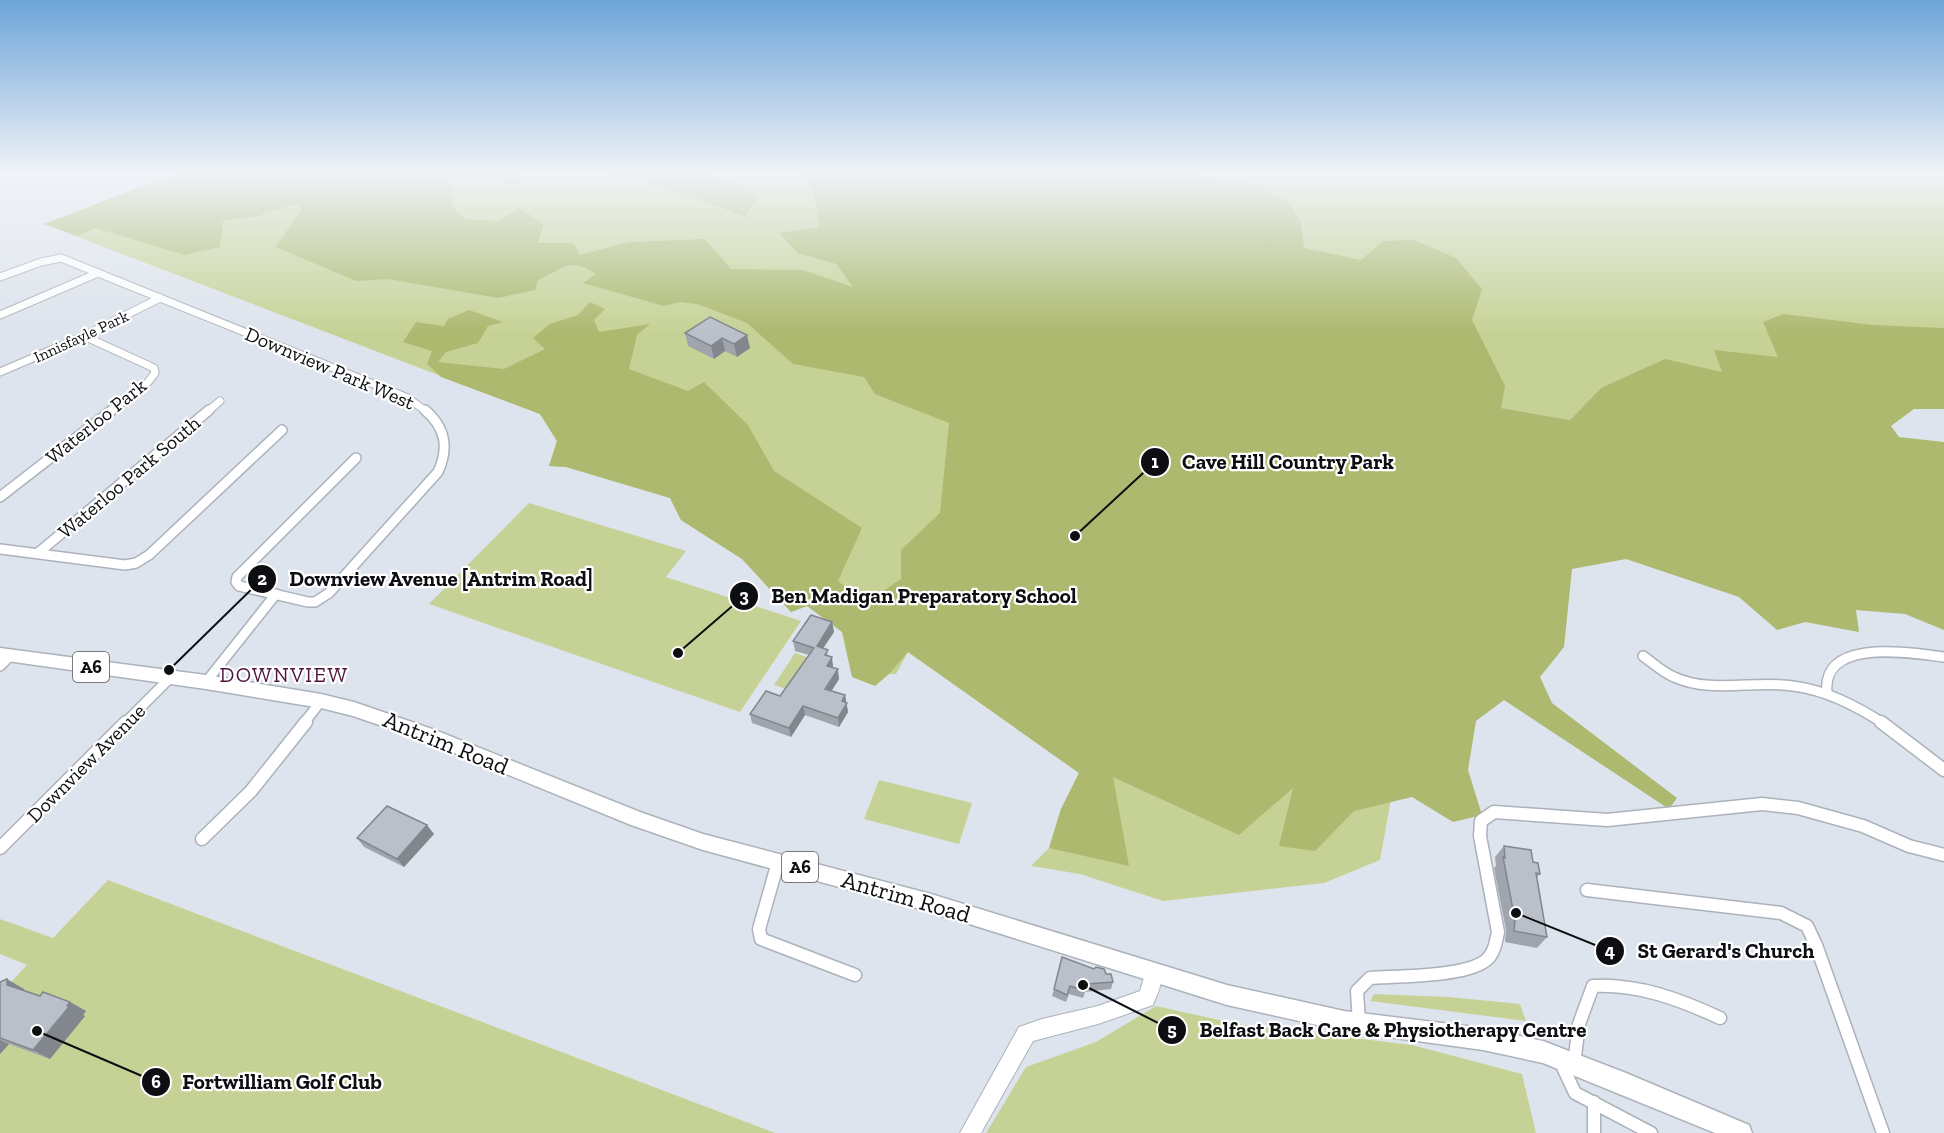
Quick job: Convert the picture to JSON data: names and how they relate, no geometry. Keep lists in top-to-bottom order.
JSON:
{
  "streets": {
    "main road": ["A6", "Antrim Road"],
    "street": [
      "Innisfayle Park",
      "Downview Park West",
      "Waterloo Park",
      "Waterloo Park South",
      "Downview Avenue"
    ]
  },
  "crossings": [
    ["Innisfayle Park", "Downview Park West"],
    ["Innisfayle Park", "Waterloo Park"],
    ["Antrim Road", "Downview Avenue"]
  ],
  "districts": ["DOWNVIEW"],
  "places": [
    "Cave Hill Country Park",
    "Ben Madigan Preparatory School",
    "Downview Avenue [Antrim Road]",
    "St Gerard's Church",
    "Belfast Back Care & Physiotherapy Centre",
    "Fortwilliam Golf Club"
  ]
}
